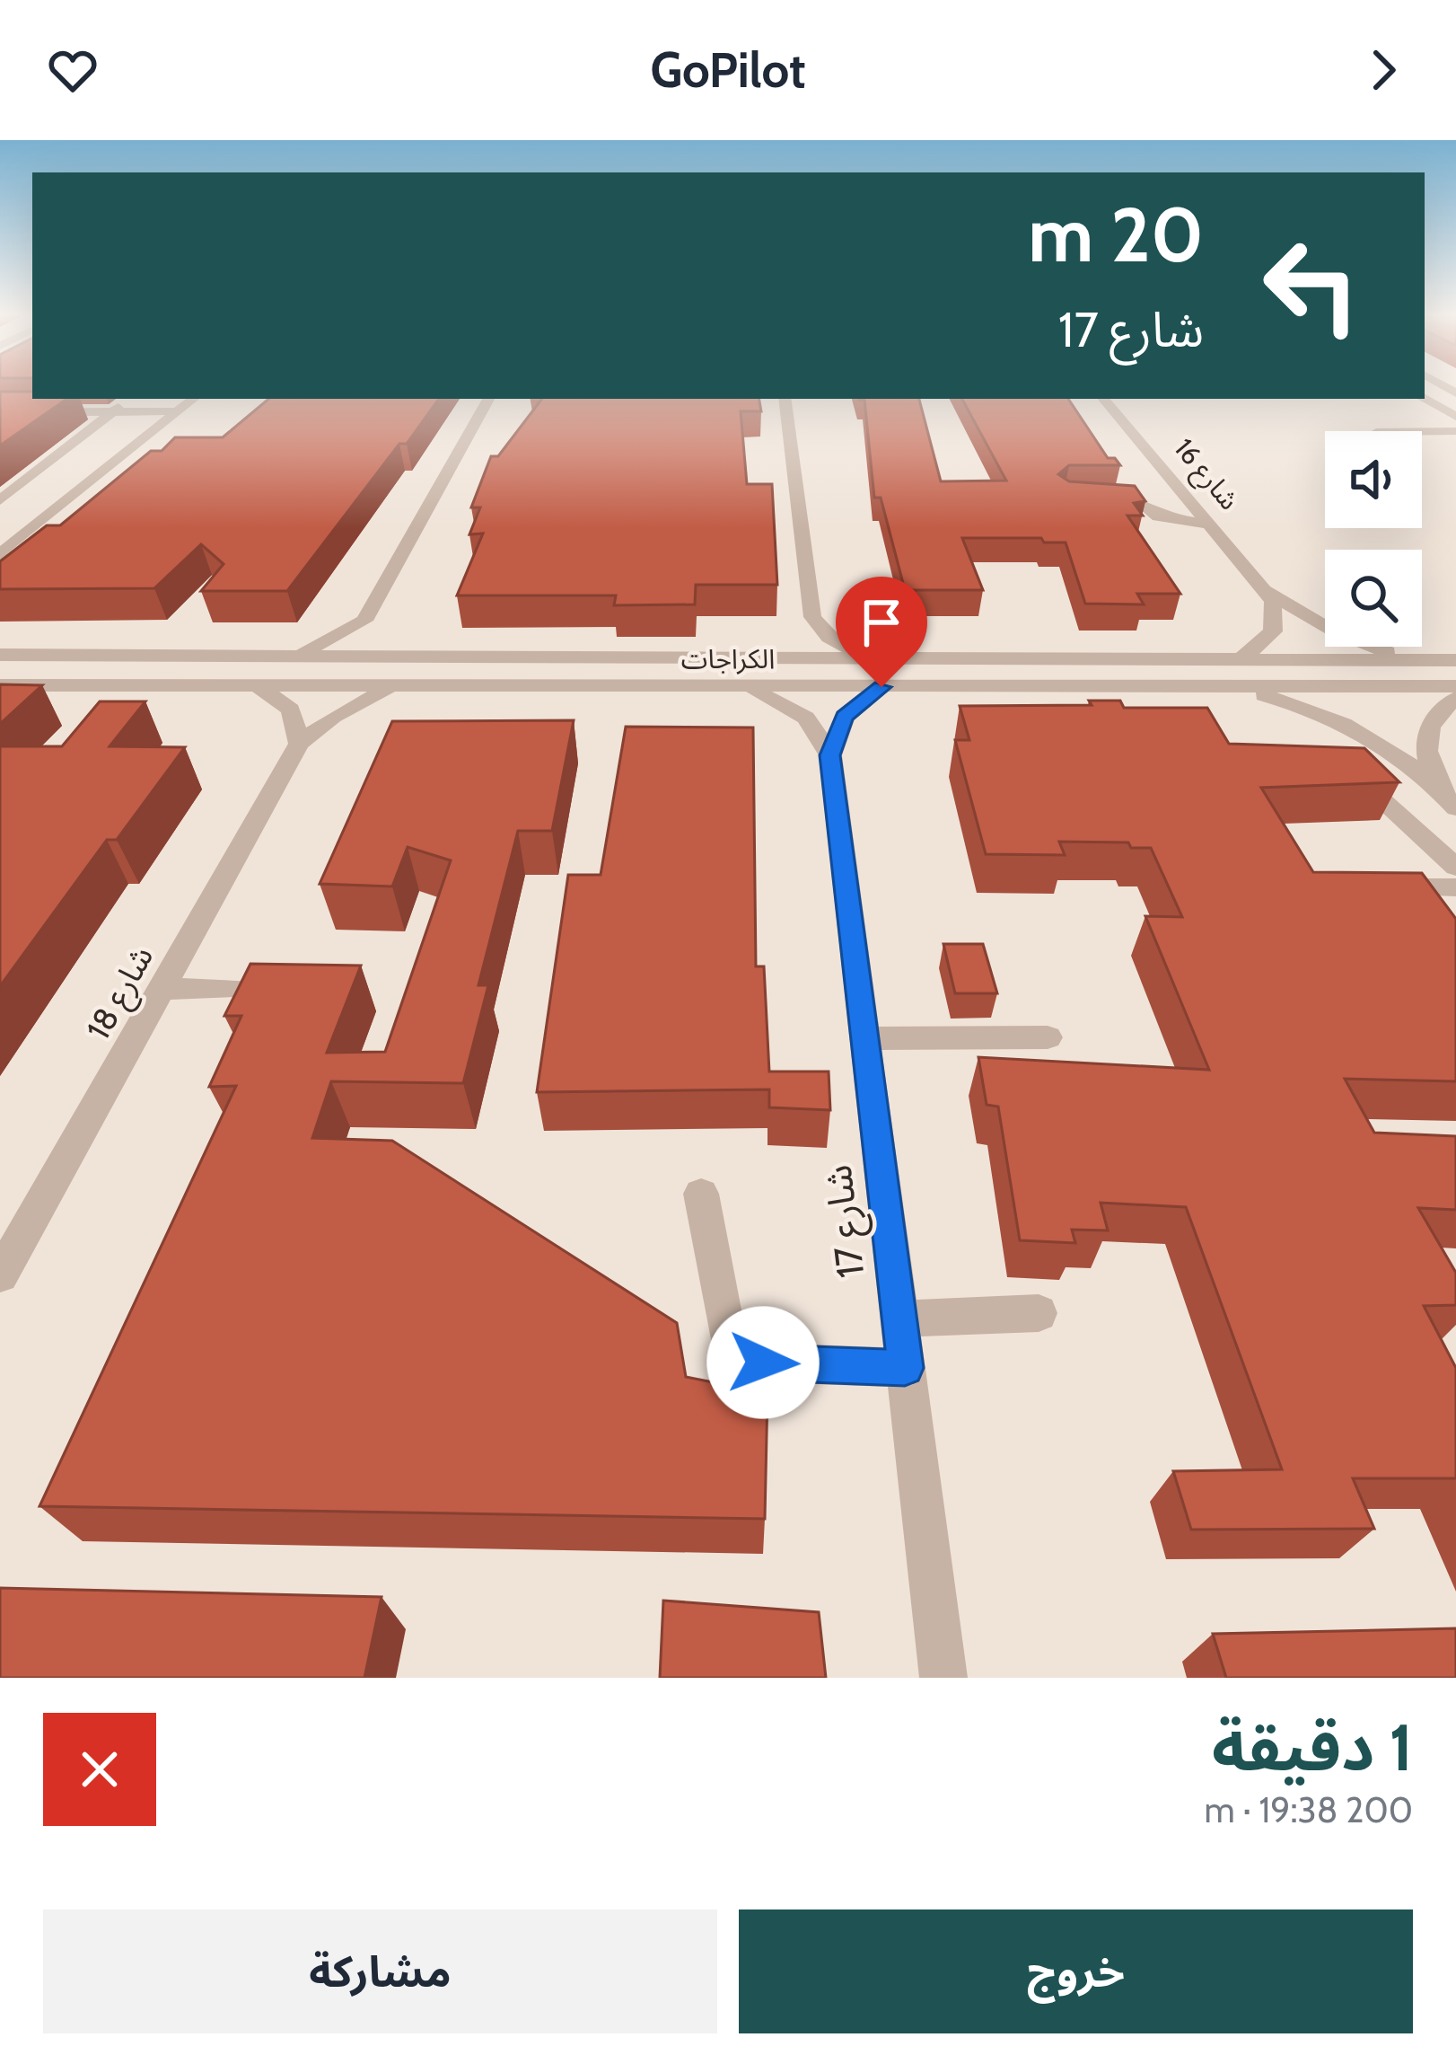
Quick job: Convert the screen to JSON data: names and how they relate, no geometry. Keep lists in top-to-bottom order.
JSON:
{
  "streets": {
    "street": [
      "شارع 16",
      "الكراجات",
      "شارع 18",
      "شارع 17"
    ]
  },
  "crossings": [
    ["شارع 16", "الكراجات"],
    ["الكراجات", "شارع 18"]
  ],
  "page": {
    "header": "GoPilot",
    "turn": ["20 m", "شارع 17"],
    "heading": ["1 دقيقة", "200 m · 19:38"],
    "buttons": ["خروج", "مشاركة"]
  }
}
